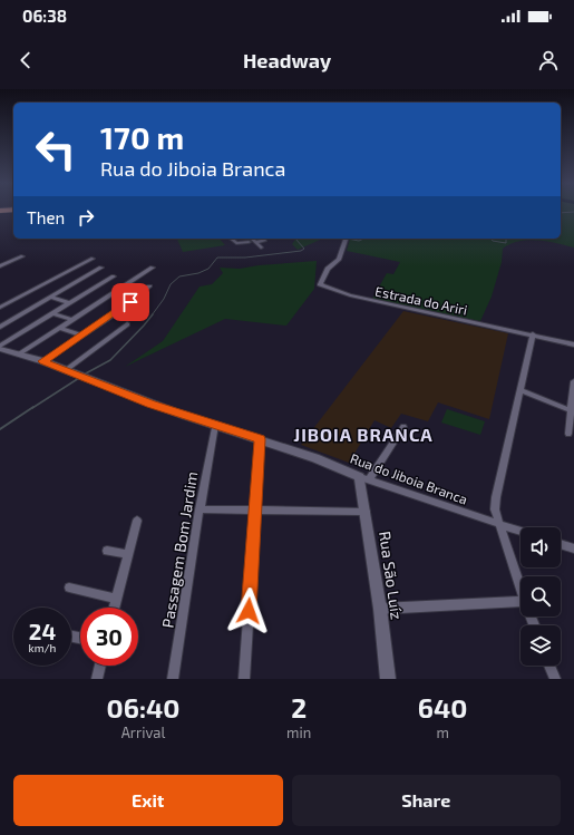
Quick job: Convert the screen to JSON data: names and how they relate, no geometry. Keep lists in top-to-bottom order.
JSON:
{
  "streets": {
    "main road": ["Rua do Jiboia Branca", "Rua São Luíz"],
    "street": ["Estrada do Ariri", "Passagem Bom Jardim"]
  },
  "crossings": [
    ["Rua do Jiboia Branca", "Passagem Bom Jardim"],
    ["Rua do Jiboia Branca", "Rua São Luíz"]
  ],
  "districts": ["JIBOIA BRANCA"],
  "page": {
    "status": "06:38",
    "header": "Headway",
    "turn": ["170 m", "Rua do Jiboia Branca"],
    "then": "Then",
    "speed": "24 km/h",
    "limit": "30",
    "eta": [
      "06:40",
      "Arrival",
      "2",
      "min",
      "640",
      "m"
    ],
    "buttons": ["Exit", "Share"]
  }
}
